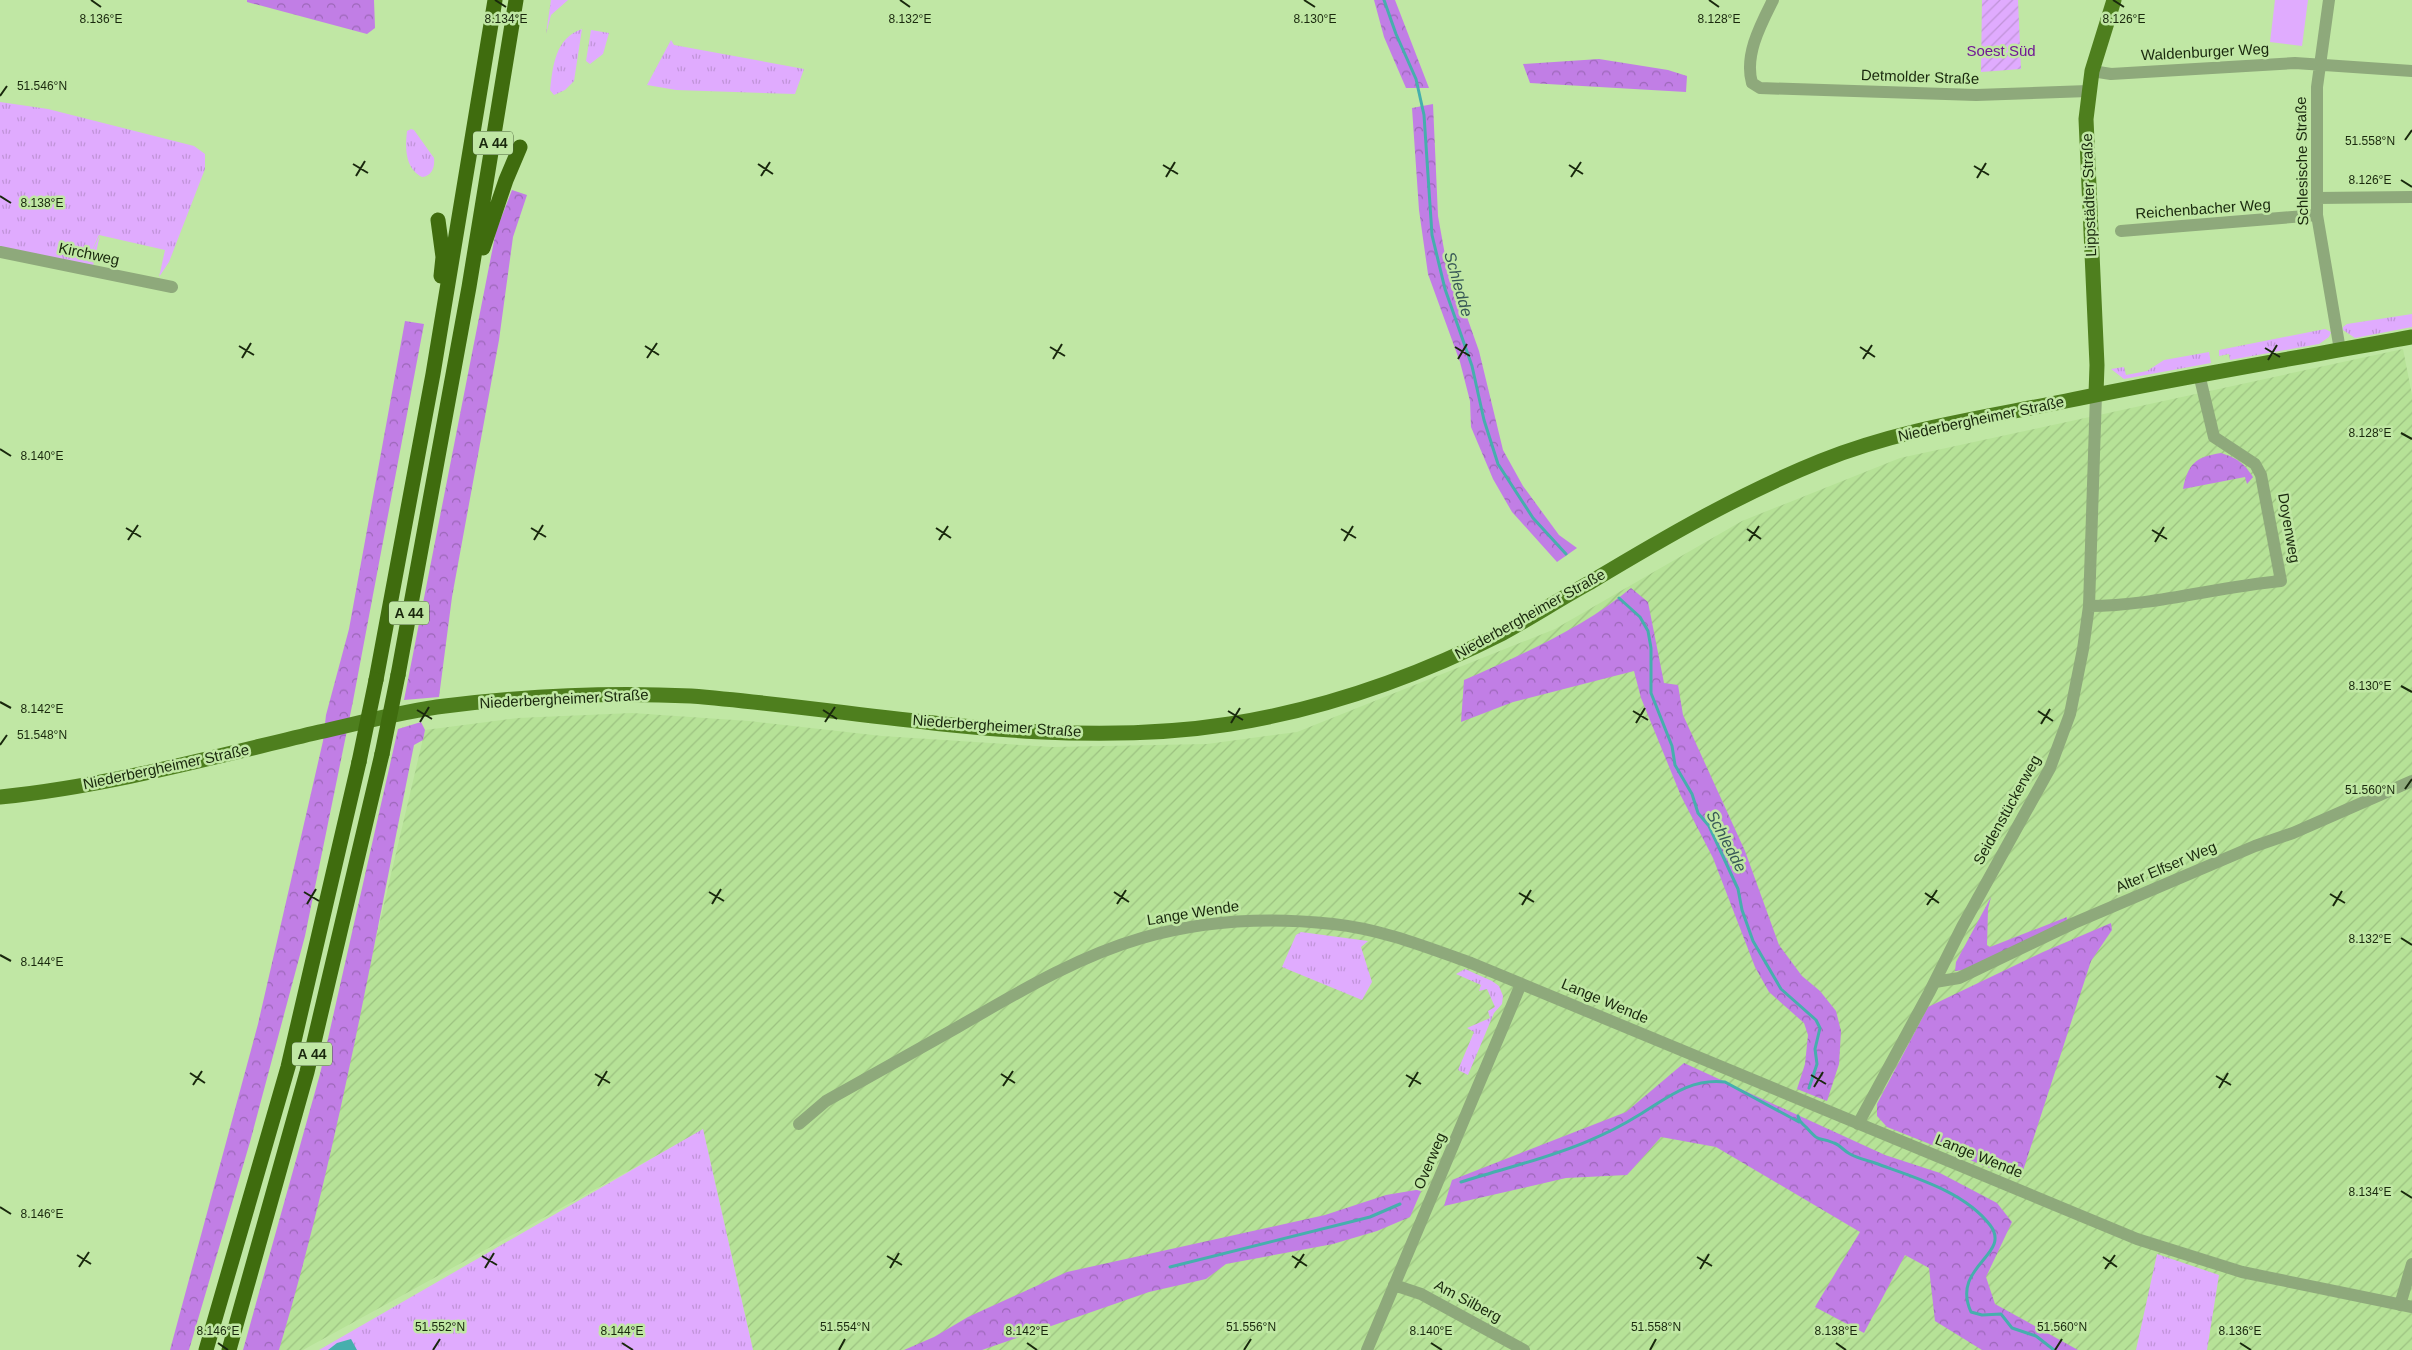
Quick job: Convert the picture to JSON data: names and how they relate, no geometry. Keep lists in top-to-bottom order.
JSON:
{
  "streets": {
    "highway": ["A 44"],
    "main road": ["Lippstädter Straße", "Niederbergheimer Straße"],
    "street": [
      "Waldenburger Weg",
      "Detmolder Straße",
      "Schlesische Straße",
      "Reichenbacher Weg",
      "Kirchweg",
      "Doyenweg",
      "Seidenstückerweg",
      "Alter Elfser Weg",
      "Lange Wende",
      "Overweg",
      "Am Silberg"
    ]
  },
  "crossings": [
    ["Waldenburger Weg", "Schlesische Straße"],
    ["Waldenburger Weg", "Lippstädter Straße"],
    ["Detmolder Straße", "Lippstädter Straße"],
    ["Schlesische Straße", "Reichenbacher Weg"],
    ["Schlesische Straße", "Niederbergheimer Straße"],
    ["Lippstädter Straße", "Niederbergheimer Straße"],
    ["Lippstädter Straße", "Seidenstückerweg"],
    ["Niederbergheimer Straße", "Doyenweg"],
    ["Niederbergheimer Straße", "Seidenstückerweg"],
    ["Doyenweg", "Seidenstückerweg"],
    ["Seidenstückerweg", "Alter Elfser Weg"],
    ["Seidenstückerweg", "Lange Wende"],
    ["Lange Wende", "Overweg"],
    ["Overweg", "Am Silberg"]
  ],
  "water": ["Schledde"],
  "parks": ["Soest Süd"],
  "coordinates": [
    "8.136°E",
    "8.134°E",
    "8.132°E",
    "8.130°E",
    "8.128°E",
    "8.126°E",
    "51.546°N",
    "51.558°N",
    "8.138°E",
    "8.140°E",
    "8.142°E",
    "51.548°N",
    "51.560°N",
    "8.144°E",
    "8.146°E",
    "51.552°N",
    "51.554°N",
    "51.556°N"
  ]
}
